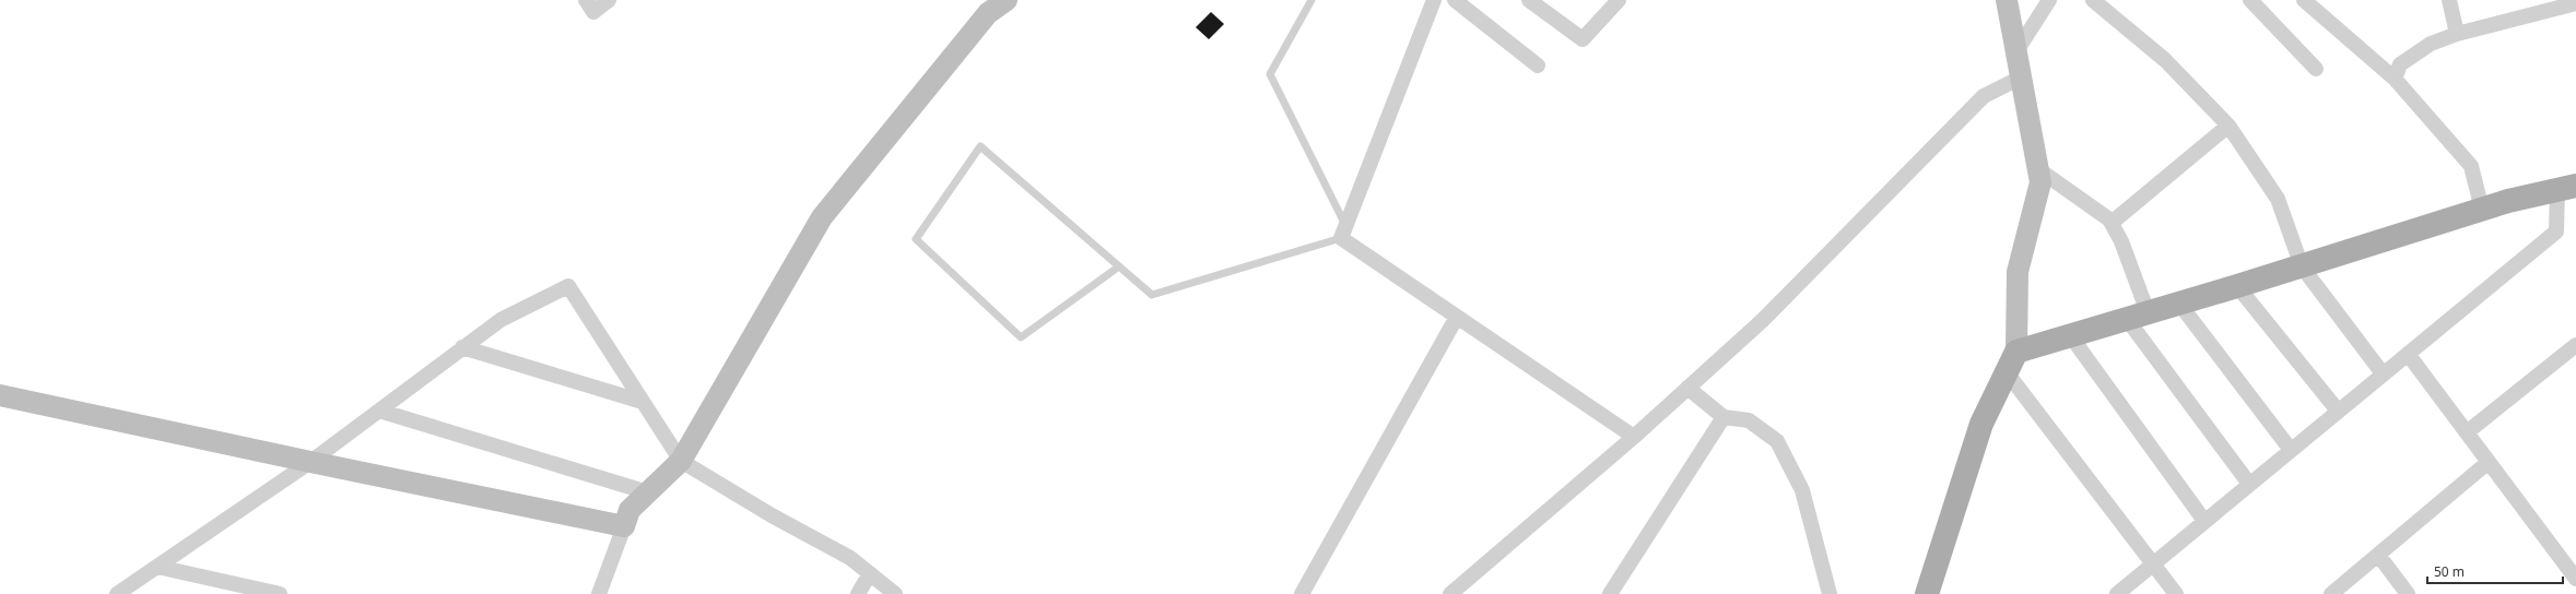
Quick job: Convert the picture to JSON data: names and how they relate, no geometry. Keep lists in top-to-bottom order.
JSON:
{
  "scale_bar": "50 m"
}
